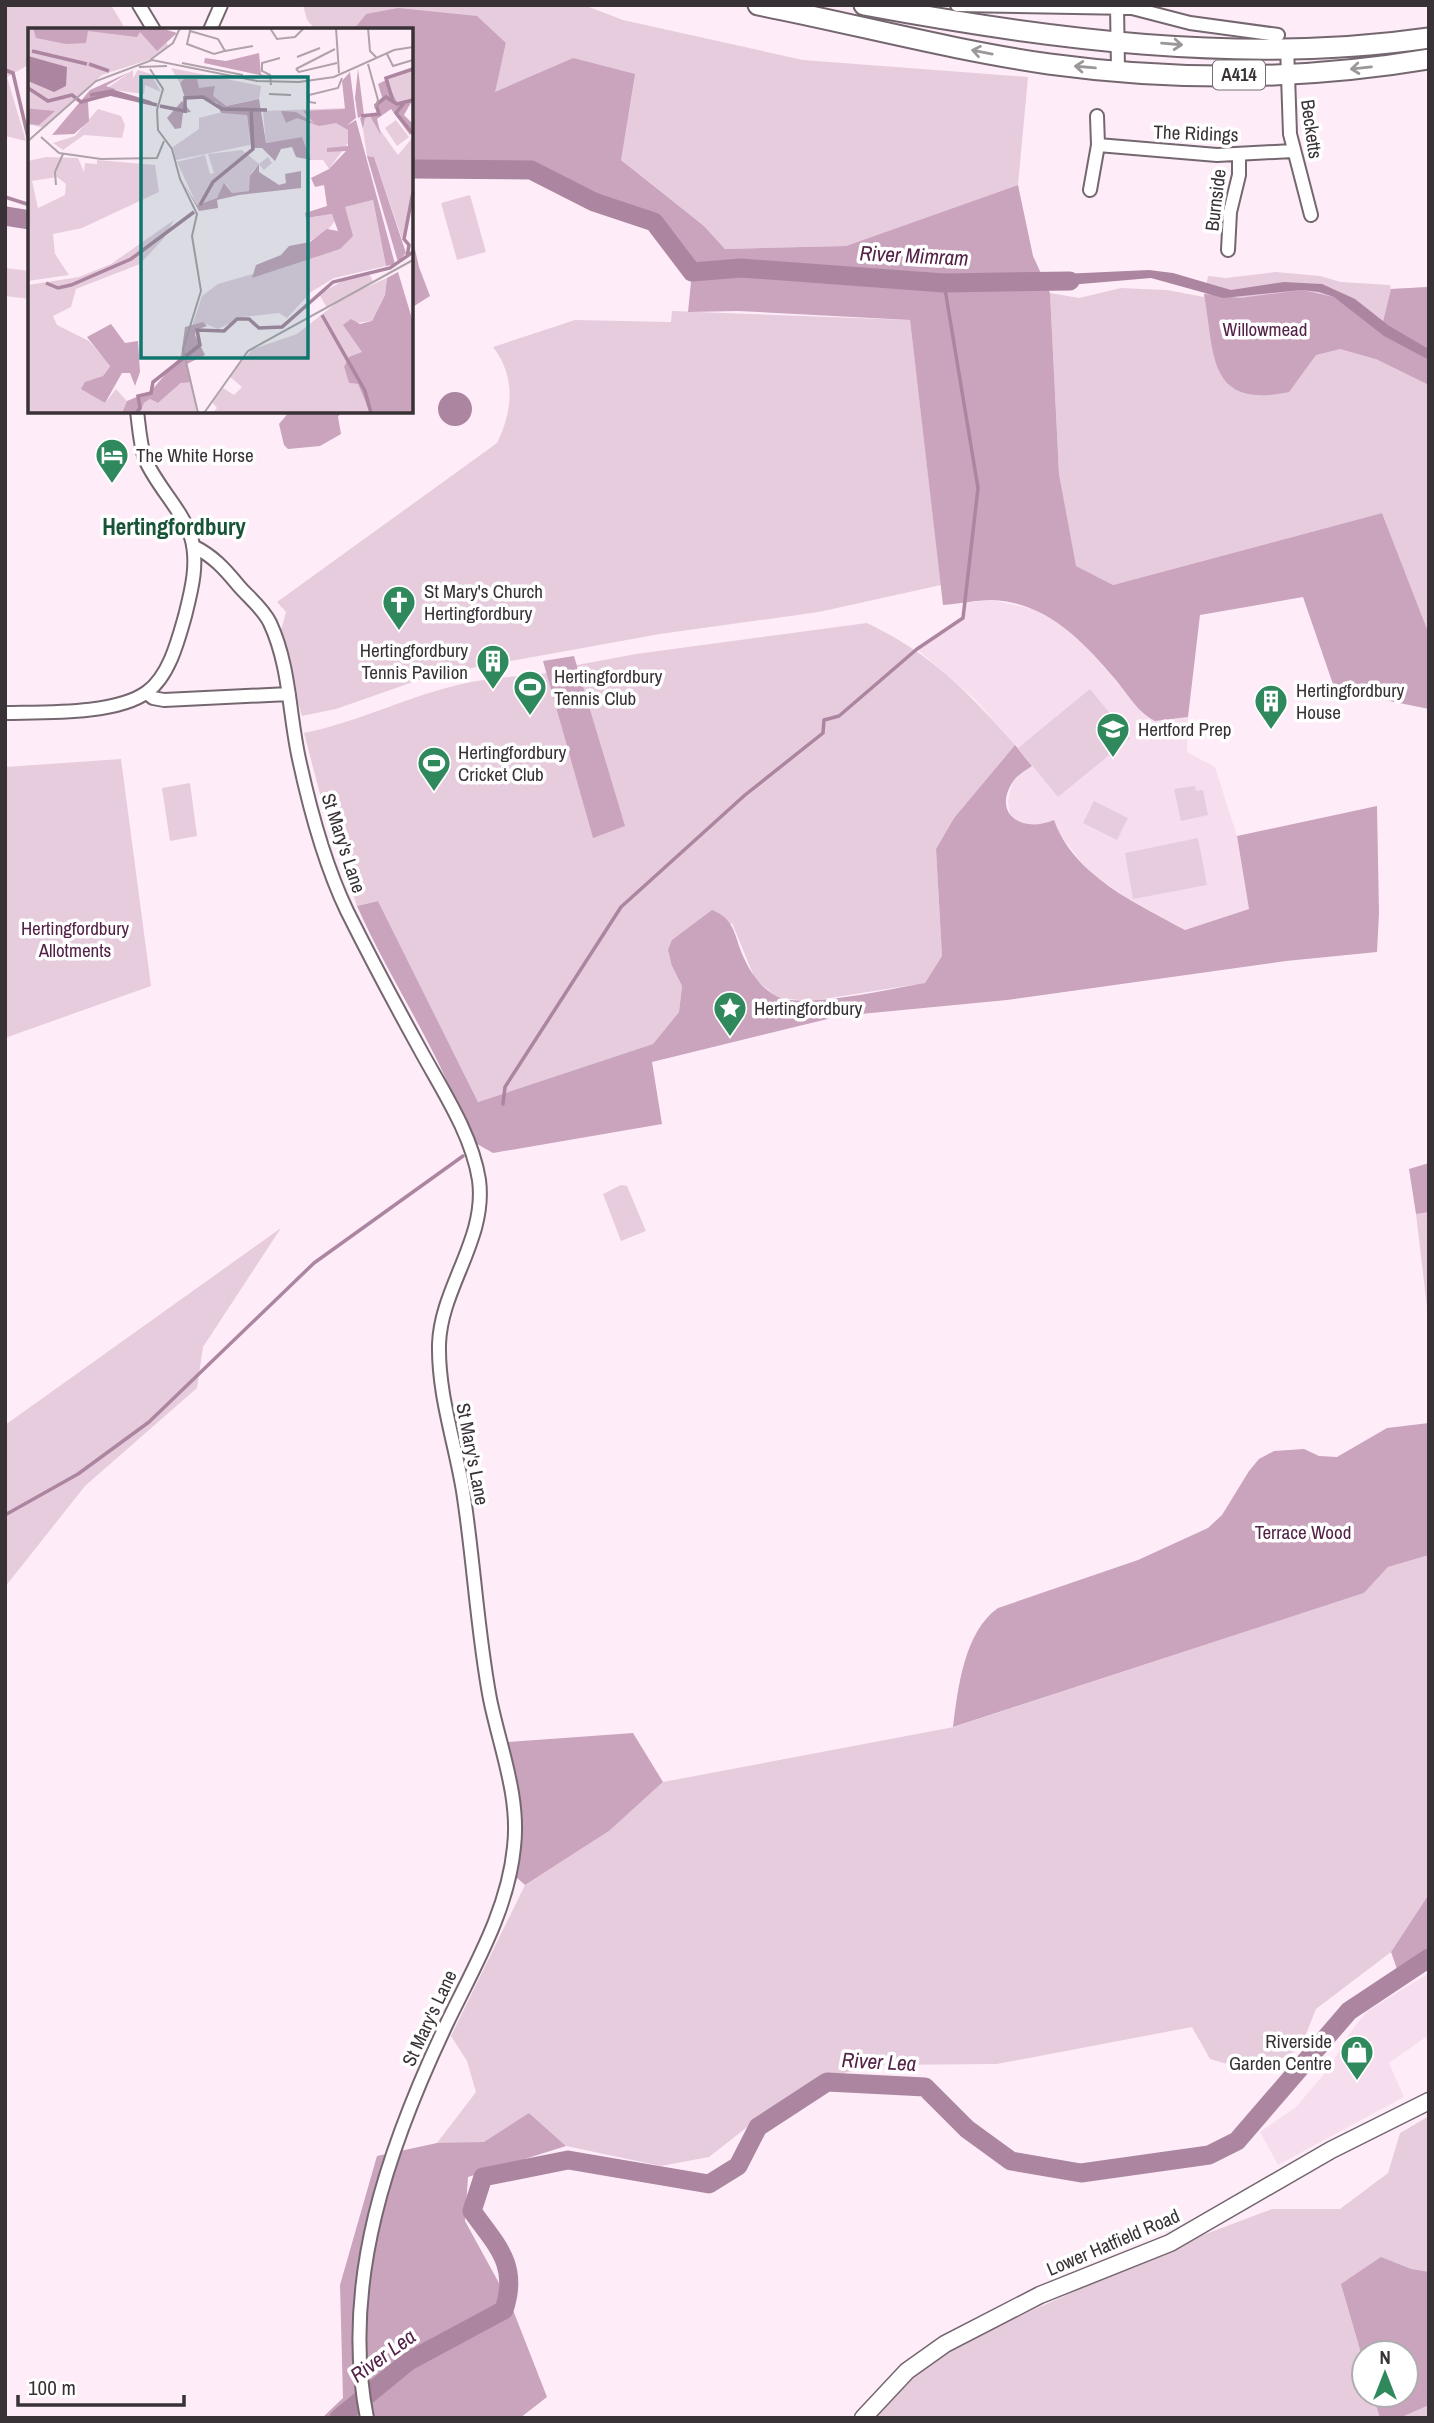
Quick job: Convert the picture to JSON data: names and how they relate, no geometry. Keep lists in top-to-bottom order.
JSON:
{
  "streets": {
    "highway": ["A414"],
    "main road": ["Lower Hatfield Road"],
    "street": [
      "Becketts",
      "The Ridings",
      "Burnside",
      "St Mary's Lane"
    ]
  },
  "crossings": [
    ["A414", "Becketts"],
    ["Becketts", "The Ridings"],
    ["The Ridings", "Burnside"]
  ],
  "districts": ["Hertingfordbury"],
  "water": ["River Mimram", "River Lea"],
  "parks": ["Willowmead", "Hertingfordbury Allotments", "Terrace Wood"],
  "places": {
    "hotel": ["The White Horse"],
    "church": ["St Mary's Church Hertingfordbury"],
    "building": ["Hertingfordbury Tennis Pavilion", "Hertingfordbury House"],
    "sports": ["Hertingfordbury Tennis Club", "Hertingfordbury Cricket Club"],
    "school or university": ["Hertford Prep"],
    "place": ["Hertingfordbury"],
    "shop": ["Riverside Garden Centre"]
  },
  "scale_bar": "100 m",
  "north": "top"
}
